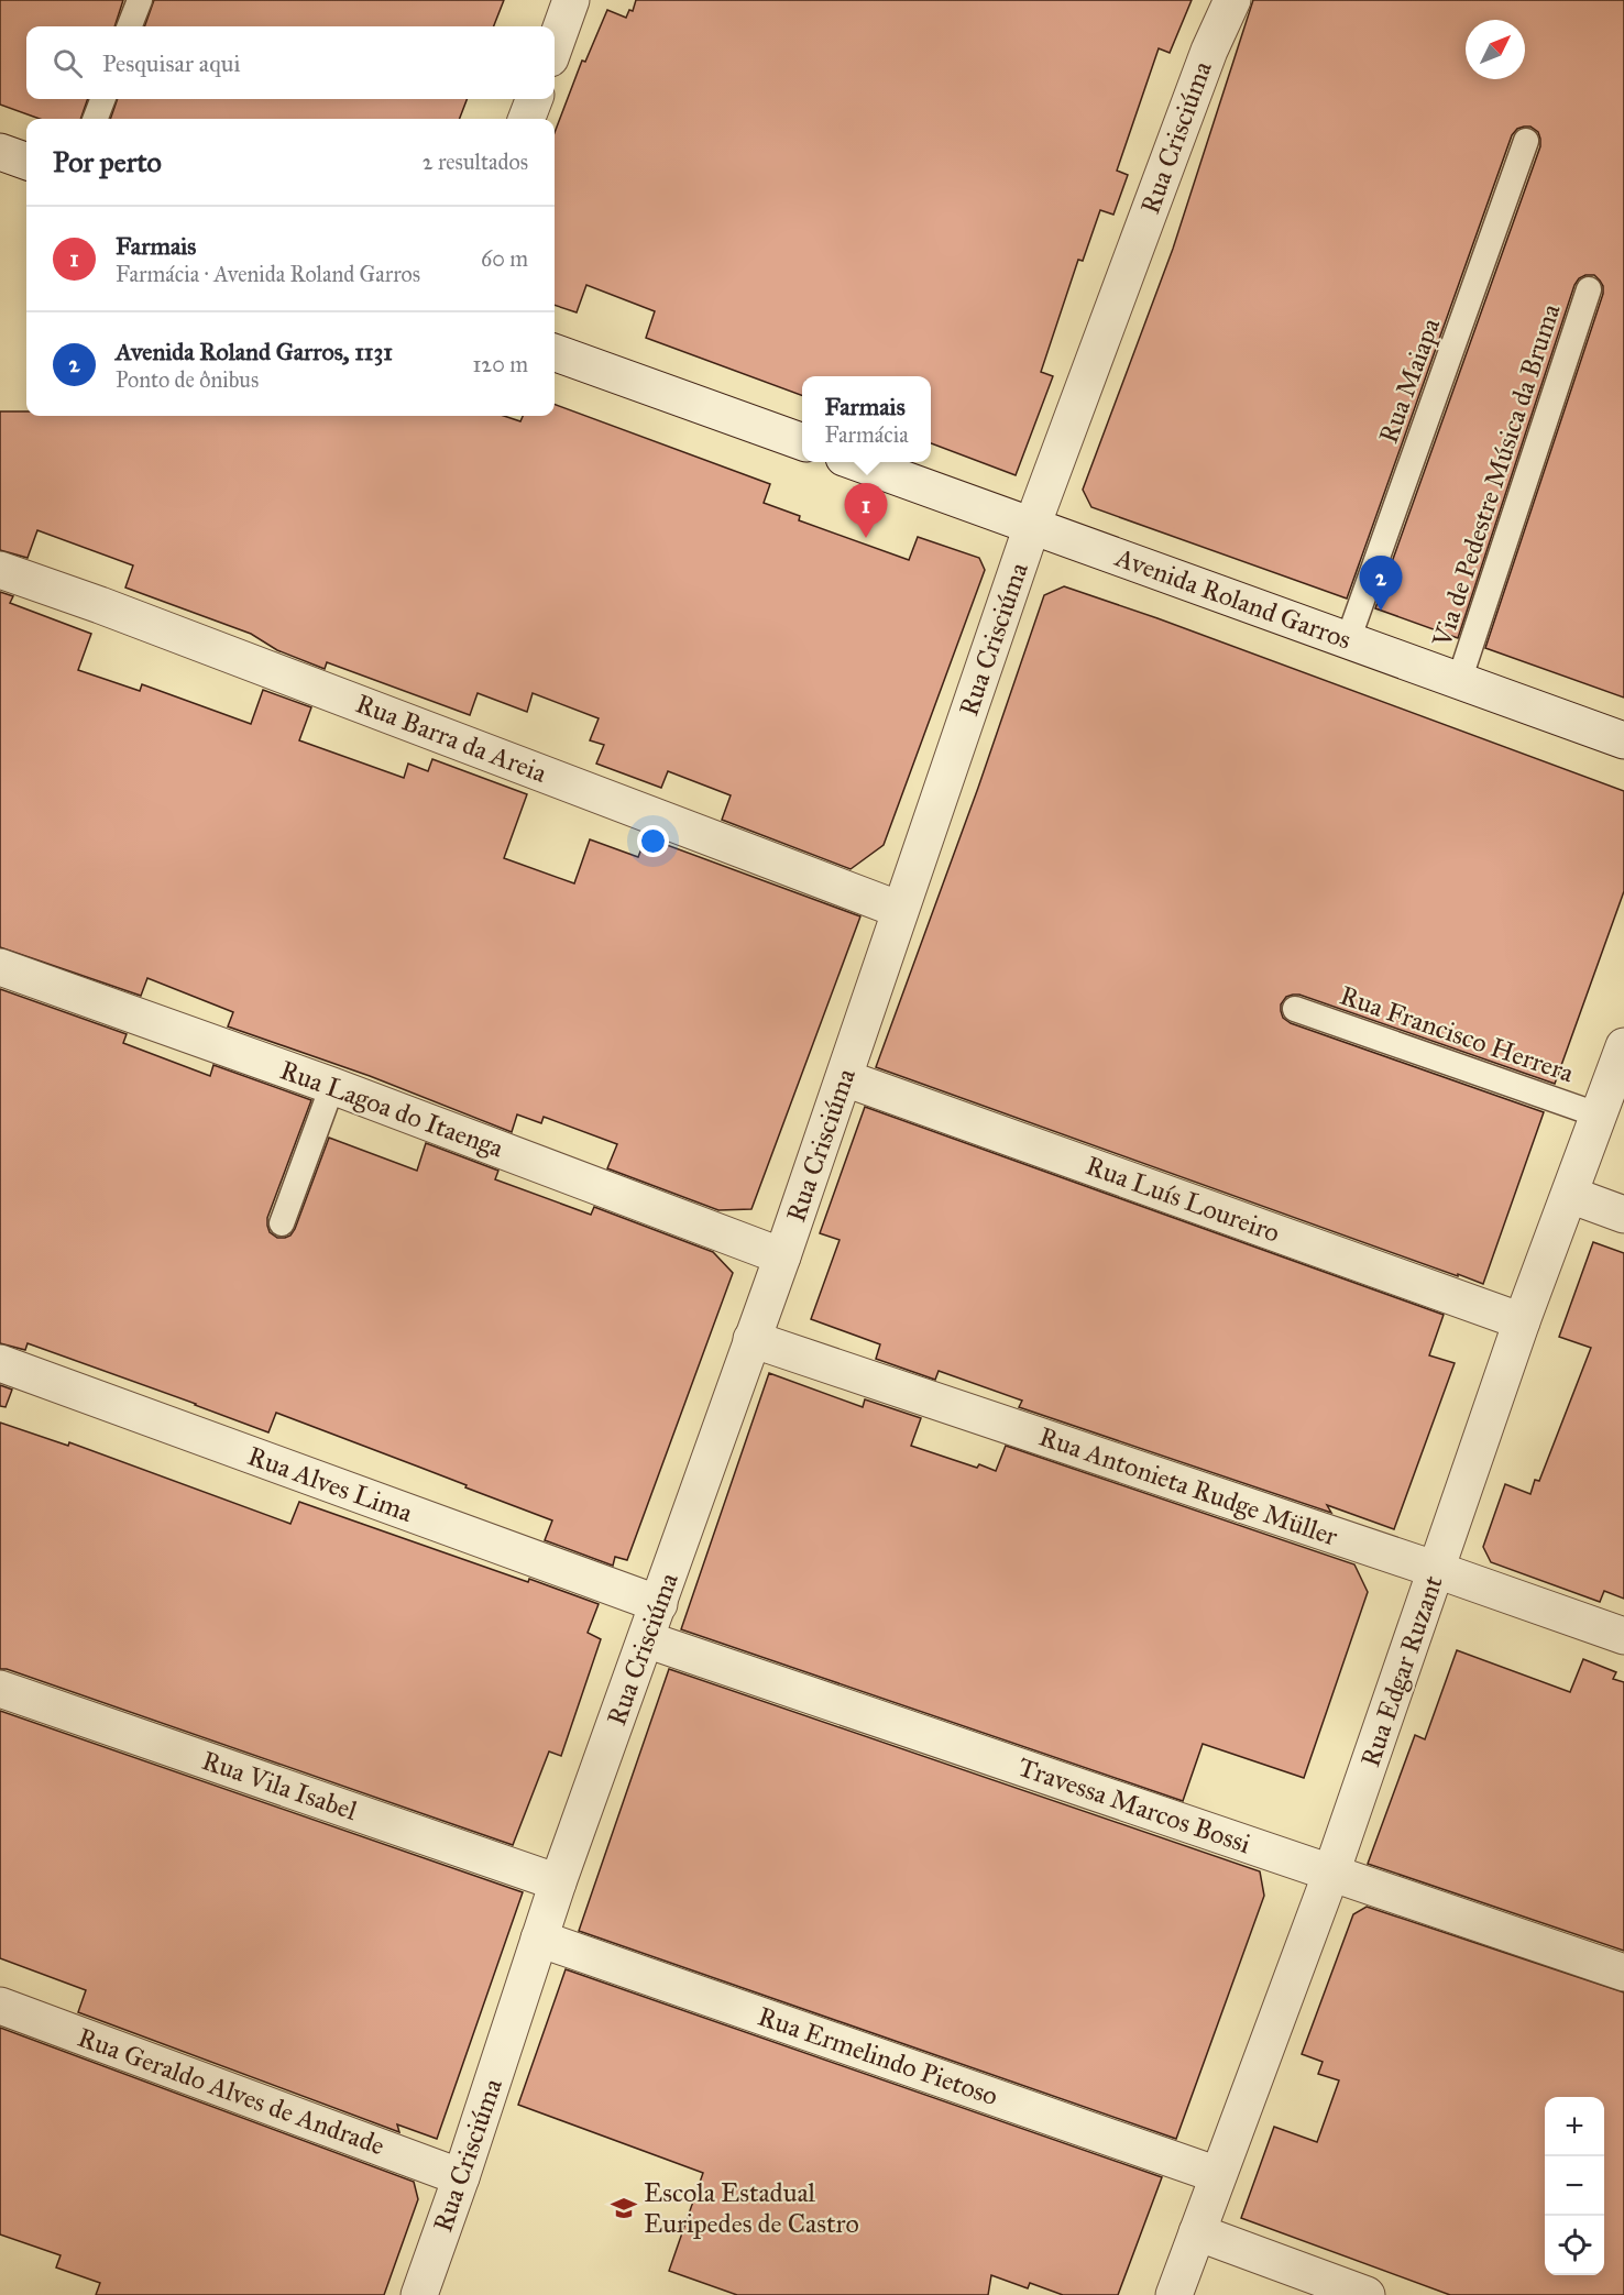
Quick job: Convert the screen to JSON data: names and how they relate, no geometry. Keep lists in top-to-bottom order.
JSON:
{
  "streets": {
    "street": [
      "Rua Crisciúma",
      "Avenida Roland Garros",
      "Rua Barra da Areia",
      "Rua Lagoa do Itaenga",
      "Rua Luís Loureiro",
      "Rua Alves Lima",
      "Rua Antonieta Rudge Müller",
      "Rua Edgar Ruzant",
      "Rua Vila Isabel",
      "Travessa Marcos Bossi",
      "Rua Ermelindo Pietoso",
      "Rua Geraldo Alves de Andrade"
    ],
    "lane": ["Rua Maiapa", "Via de Pedestre Música da Bruma", "Rua Francisco Herrera"]
  },
  "crossings": [
    ["Rua Crisciúma", "Avenida Roland Garros"],
    ["Rua Crisciúma", "Rua Barra da Areia"],
    ["Rua Crisciúma", "Rua Lagoa do Itaenga"],
    ["Rua Crisciúma", "Rua Luís Loureiro"],
    ["Rua Crisciúma", "Rua Alves Lima"],
    ["Rua Crisciúma", "Rua Antonieta Rudge Müller"],
    ["Rua Crisciúma", "Rua Vila Isabel"],
    ["Rua Crisciúma", "Travessa Marcos Bossi"],
    ["Rua Crisciúma", "Rua Ermelindo Pietoso"],
    ["Rua Crisciúma", "Rua Geraldo Alves de Andrade"],
    ["Rua Maiapa", "Avenida Roland Garros"],
    ["Via de Pedestre Música da Bruma", "Avenida Roland Garros"],
    ["Rua Francisco Herrera", "Rua Edgar Ruzant"],
    ["Rua Luís Loureiro", "Rua Edgar Ruzant"],
    ["Rua Antonieta Rudge Müller", "Rua Edgar Ruzant"],
    ["Rua Edgar Ruzant", "Travessa Marcos Bossi"],
    ["Rua Edgar Ruzant", "Rua Ermelindo Pietoso"]
  ],
  "places": {
    "school or university": ["Escola Estadual Euripedes de Castro"]
  },
  "north": "top right",
  "page": {
    "search": "Pesquisar aqui",
    "heading": ["Por perto", "2 resultados"],
    "list": [
      {
        "mark": "1",
        "name": "Farmais",
        "note": "Farmácia · Avenida Roland Garros",
        "value": "60 m"
      },
      {
        "mark": "2",
        "name": "Avenida Roland Garros, 1131",
        "note": "Ponto de ônibus",
        "value": "120 m"
      }
    ],
    "popup": ["Farmais", "Farmácia"],
    "pins": ["1", "2"],
    "map_buttons": ["+", "−"]
  }
}
